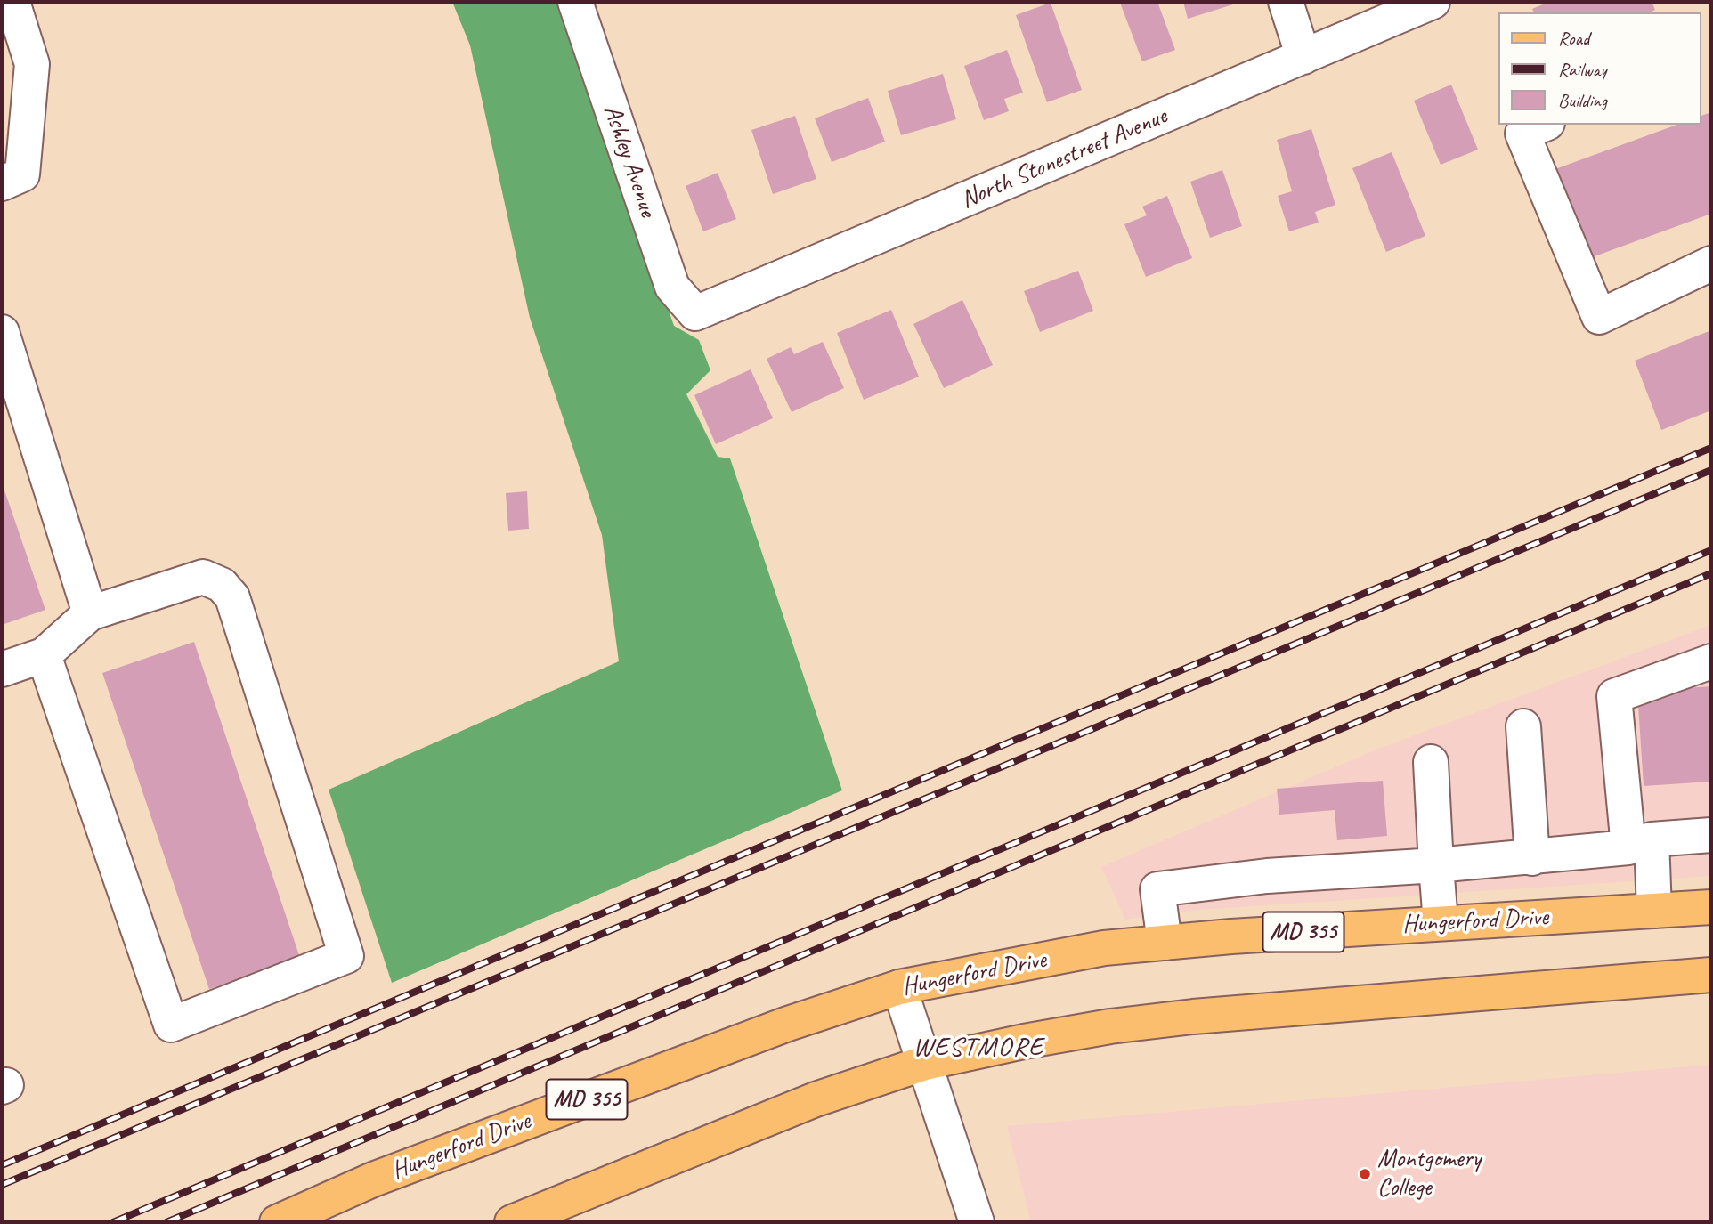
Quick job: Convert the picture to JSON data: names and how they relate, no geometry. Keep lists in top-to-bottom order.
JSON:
{
  "streets": {
    "main road": ["Hungerford Drive", "MD 355"],
    "street": ["North Stonestreet Avenue", "Ashley Avenue"]
  },
  "crossings": [
    ["North Stonestreet Avenue", "Ashley Avenue"]
  ],
  "districts": ["WESTMORE"],
  "places": ["Montgomery College"],
  "legend": ["Road", "Railway", "Building"]
}
